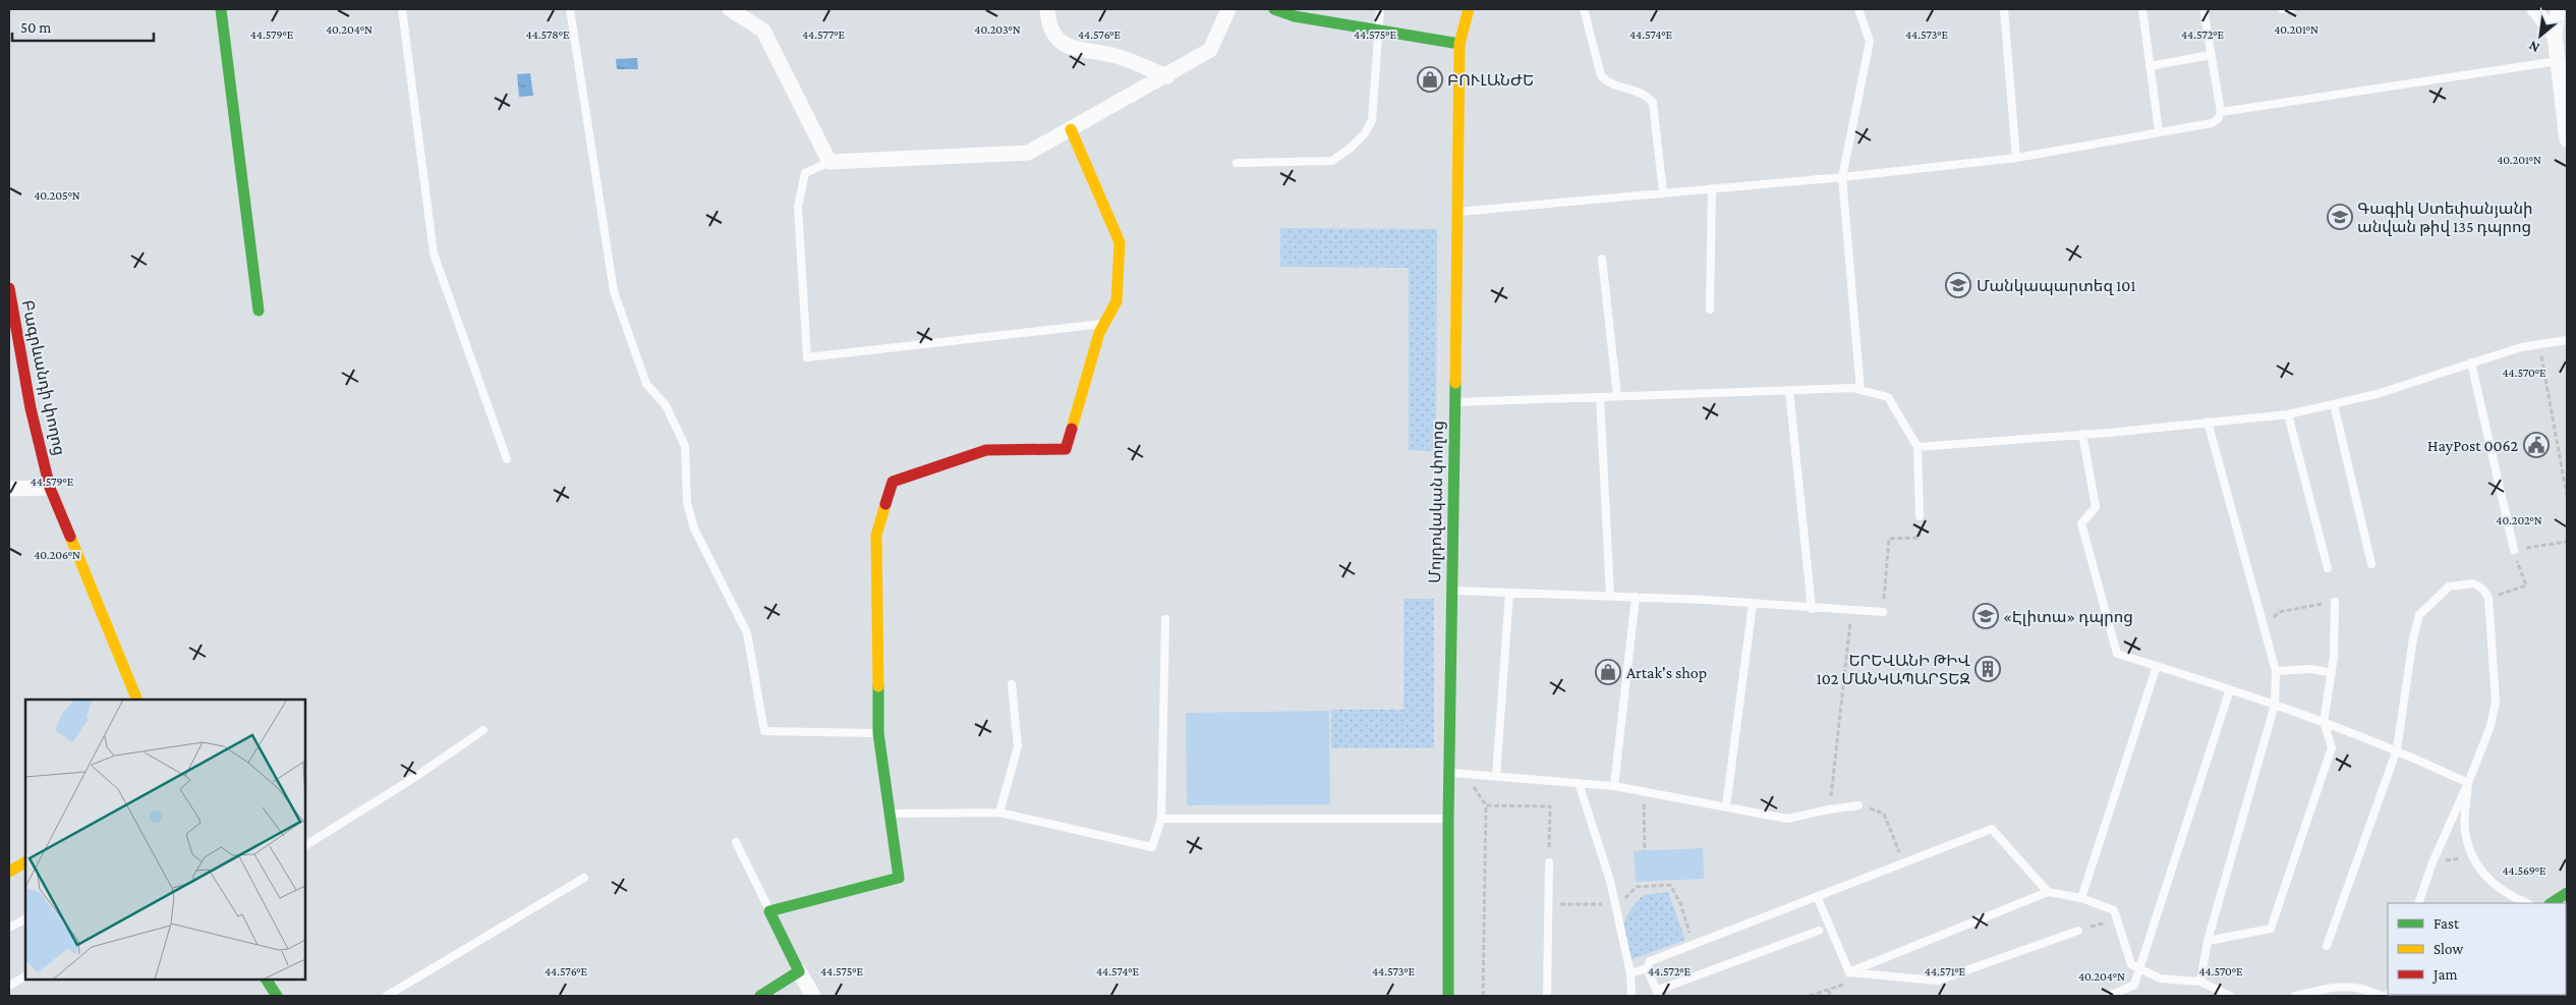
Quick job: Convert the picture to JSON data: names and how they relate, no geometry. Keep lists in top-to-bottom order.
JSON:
{
  "streets": {
    "street": ["Բագրևանդի փողոց", "Մոլդովական փողոց"]
  },
  "places": {
    "shop": ["ԲՈՒԼԱՆԺԵ", "Artak's shop"],
    "school or university": ["Գագիկ Ստեփանյանի անվան թիվ 135 դպրոց", "Մանկապարտեզ 101", "«Էլիտա» դպրոց"],
    "public building": ["HayPost 0062"],
    "building": ["ԵՐԵՎԱՆԻ ԹԻՎ 102 ՄԱՆԿԱՊԱՐՏԵԶ"]
  },
  "legend": ["Fast", "Slow", "Jam"],
  "scale_bar": "50 m",
  "north": "bottom left",
  "coordinates": [
    "40.204°N",
    "40.201°N",
    "40.203°N",
    "44.579°E",
    "44.578°E",
    "44.577°E",
    "44.576°E",
    "44.575°E",
    "44.574°E",
    "44.573°E",
    "44.572°E",
    "40.205°N",
    "44.570°E",
    "40.202°N",
    "40.206°N",
    "44.569°E",
    "44.571°E"
  ]
}
